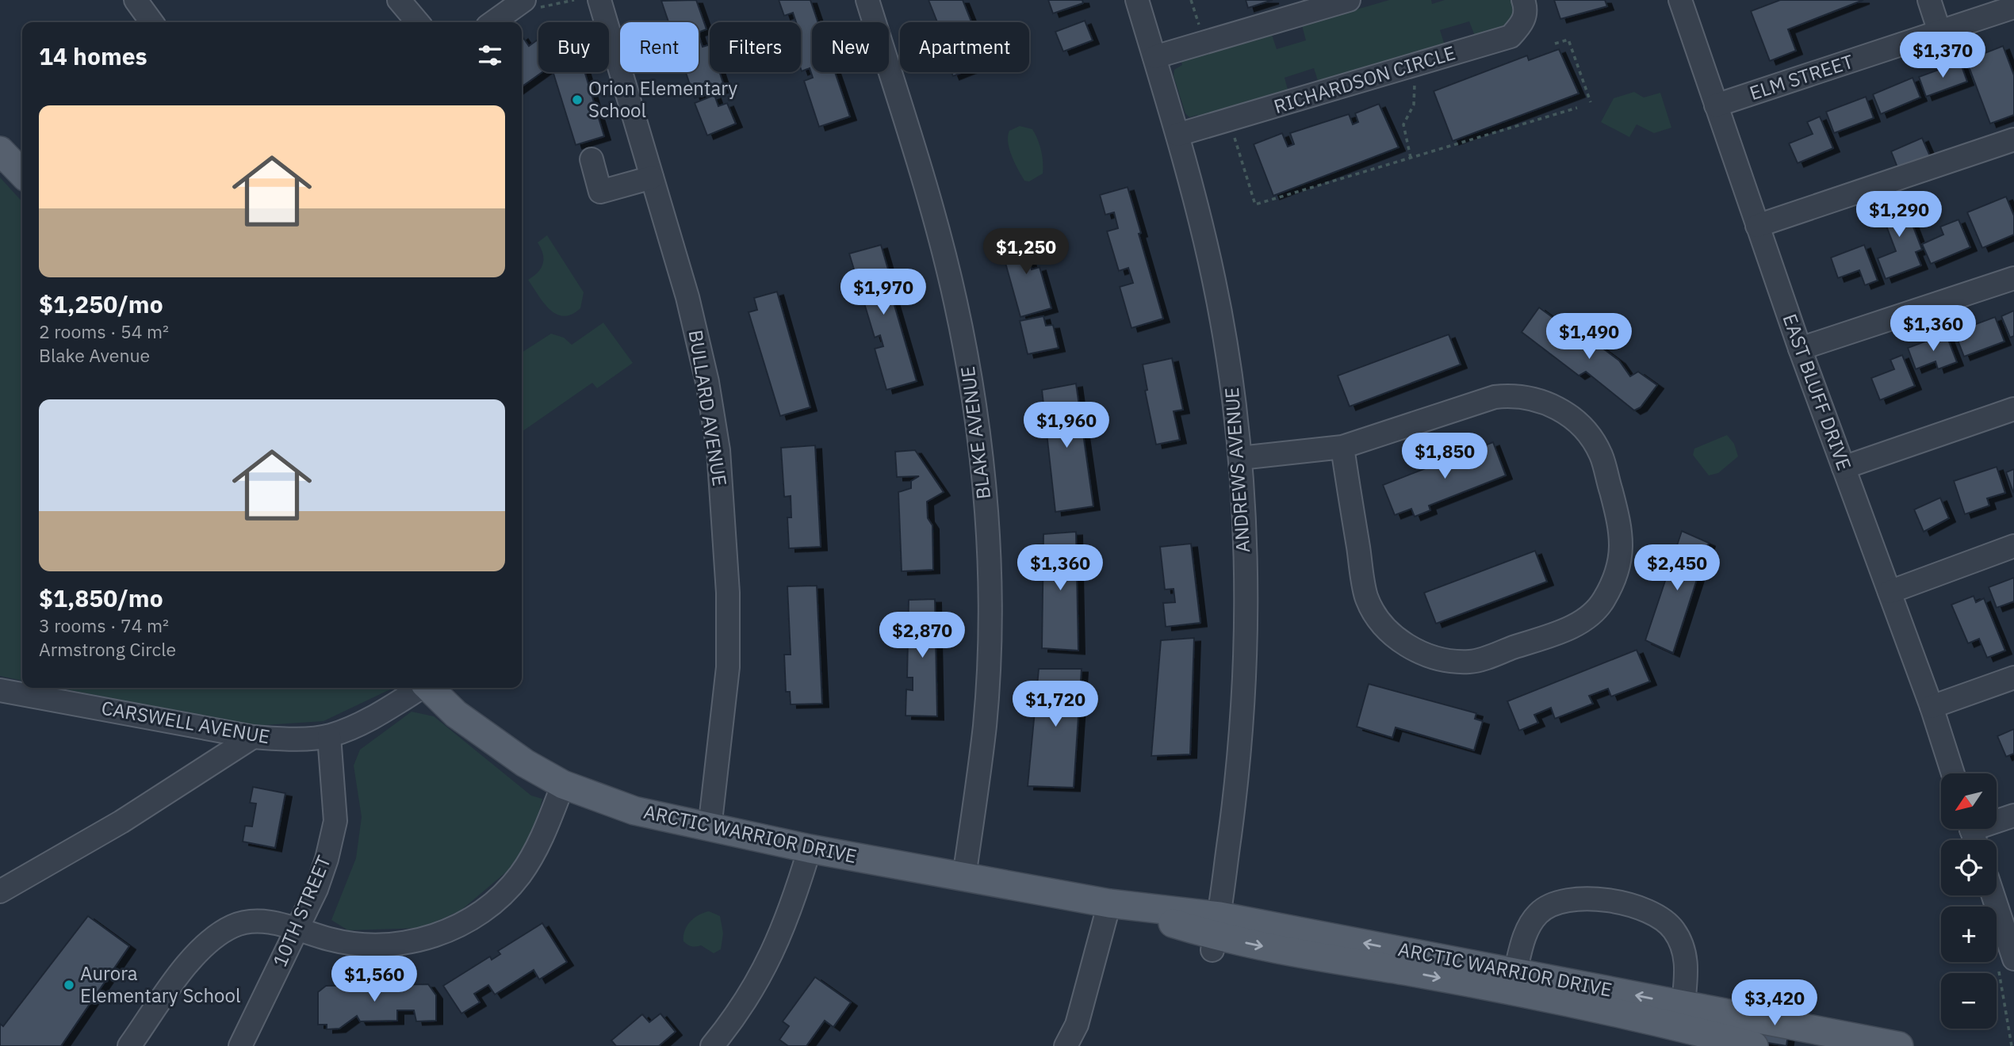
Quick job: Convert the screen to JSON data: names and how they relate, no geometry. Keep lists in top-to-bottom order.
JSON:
{
  "streets": {
    "main road": ["ARCTIC WARRIOR DRIVE"],
    "street": [
      "ELM STREET",
      "RICHARDSON CIRCLE",
      "EAST BLUFF DRIVE",
      "BULLARD AVENUE",
      "BLAKE AVENUE",
      "ANDREWS AVENUE",
      "CARSWELL AVENUE",
      "10TH STREET"
    ]
  },
  "crossings": [
    ["ELM STREET", "EAST BLUFF DRIVE"],
    ["RICHARDSON CIRCLE", "ANDREWS AVENUE"],
    ["BULLARD AVENUE", "ARCTIC WARRIOR DRIVE"],
    ["BLAKE AVENUE", "ARCTIC WARRIOR DRIVE"],
    ["ANDREWS AVENUE", "ARCTIC WARRIOR DRIVE"],
    ["CARSWELL AVENUE", "10TH STREET"]
  ],
  "places": ["Orion Elementary School", "Aurora Elementary School"],
  "north": "bottom left",
  "page": {
    "chip": [
      "Buy",
      "Rent",
      "Filters",
      "New",
      "Apartment"
    ],
    "heading": "14 homes",
    "price": [
      "$1,370",
      "$1,290",
      "$1,250",
      "$1,970",
      "$1,360",
      "$1,490",
      "$1,960",
      "$1,850",
      "$1,360",
      "$2,450",
      "$2,870",
      "$1,720",
      "$1,560",
      "$3,420"
    ],
    "list": [
      {
        "name": "$1,250/mo",
        "note": "2 rooms · 54 m² · Blake Avenue"
      },
      {
        "name": "$1,850/mo",
        "note": "3 rooms · 74 m² · Armstrong Circle"
      }
    ],
    "map_buttons": ["+", "−"]
  }
}
